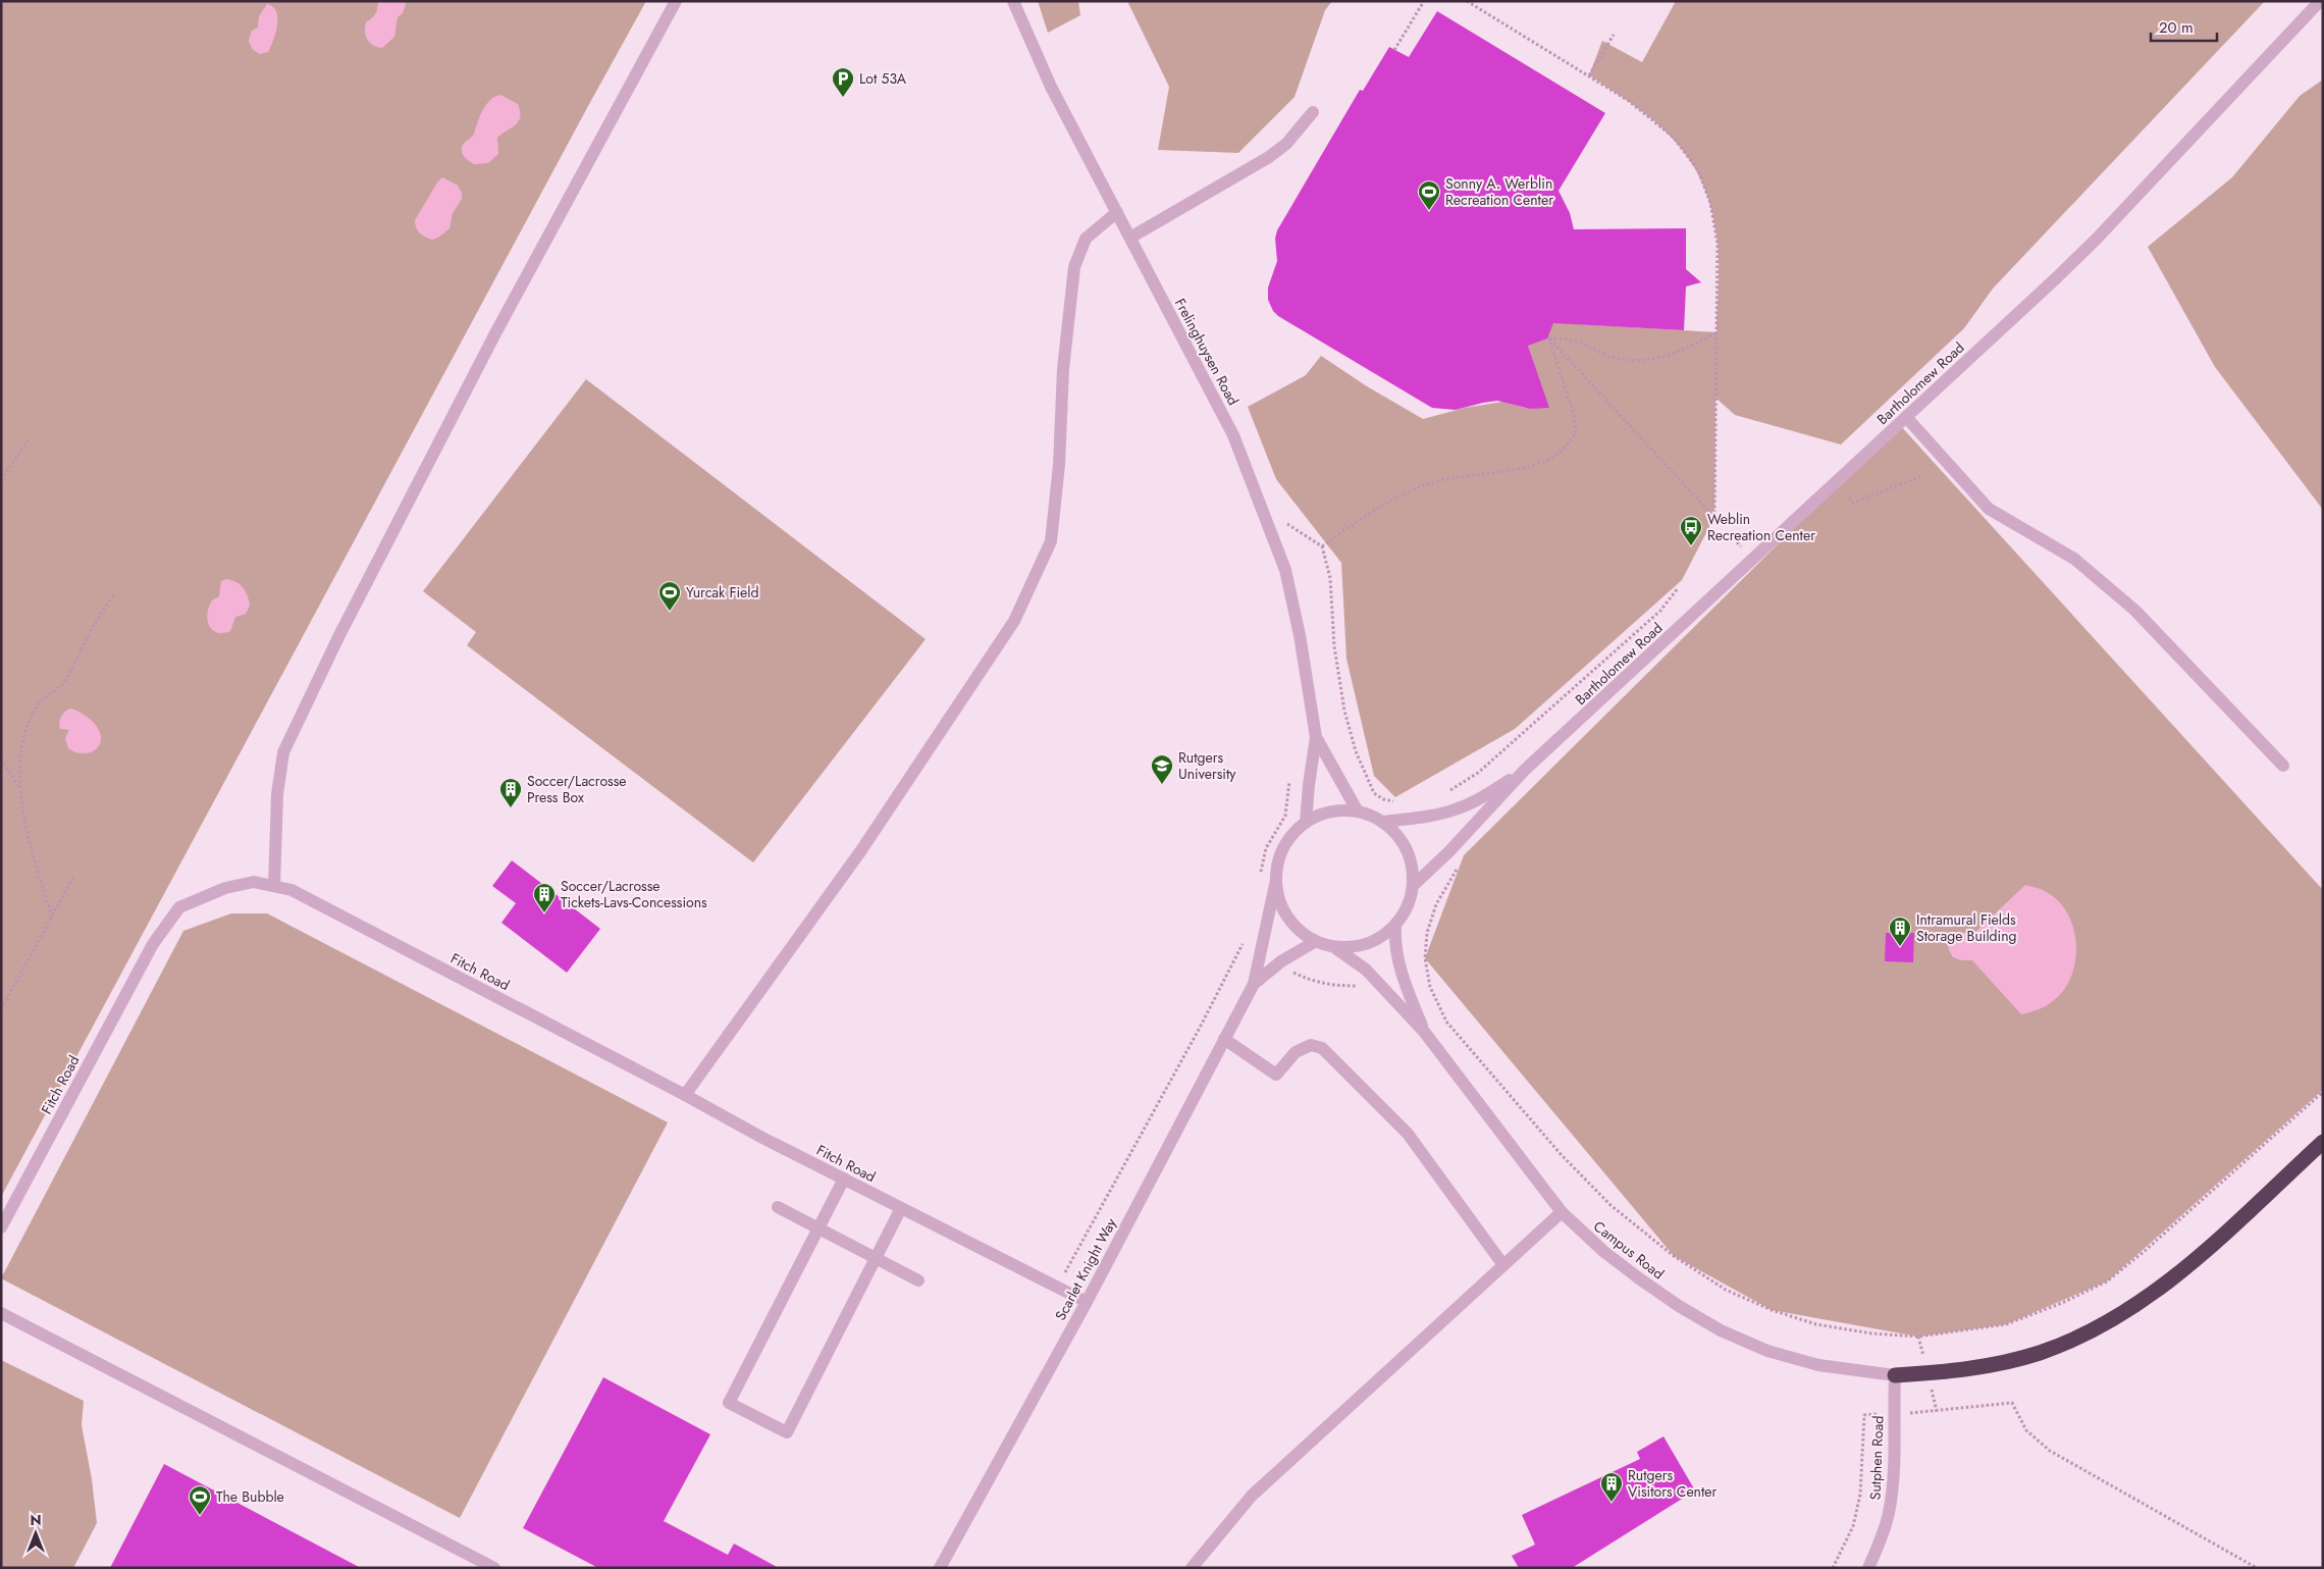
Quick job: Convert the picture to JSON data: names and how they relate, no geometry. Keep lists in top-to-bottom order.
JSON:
{
  "streets": {
    "street": [
      "Frelinghuysen Road",
      "Bartholomew Road",
      "Fitch Road",
      "Campus Road",
      "Scarlet Knight Way",
      "Sutphen Road"
    ]
  },
  "crossings": [
    ["Frelinghuysen Road", "Bartholomew Road"],
    ["Frelinghuysen Road", "Campus Road"],
    ["Bartholomew Road", "Campus Road"],
    ["Fitch Road", "Scarlet Knight Way"],
    ["Campus Road", "Sutphen Road"]
  ],
  "places": {
    "parking": ["Lot 53A"],
    "sports": ["Sonny A. Werblin Recreation Center", "Yurcak Field", "The Bubble"],
    "bus stop": ["Weblin Recreation Center"],
    "school or university": ["Rutgers University"],
    "building": [
      "Soccer/Lacrosse Press Box",
      "Soccer/Lacrosse Tickets-Lavs-Concessions",
      "Intramural Fields Storage Building",
      "Rutgers Visitors Center"
    ]
  },
  "scale_bar": "20 m",
  "north": "top"
}
